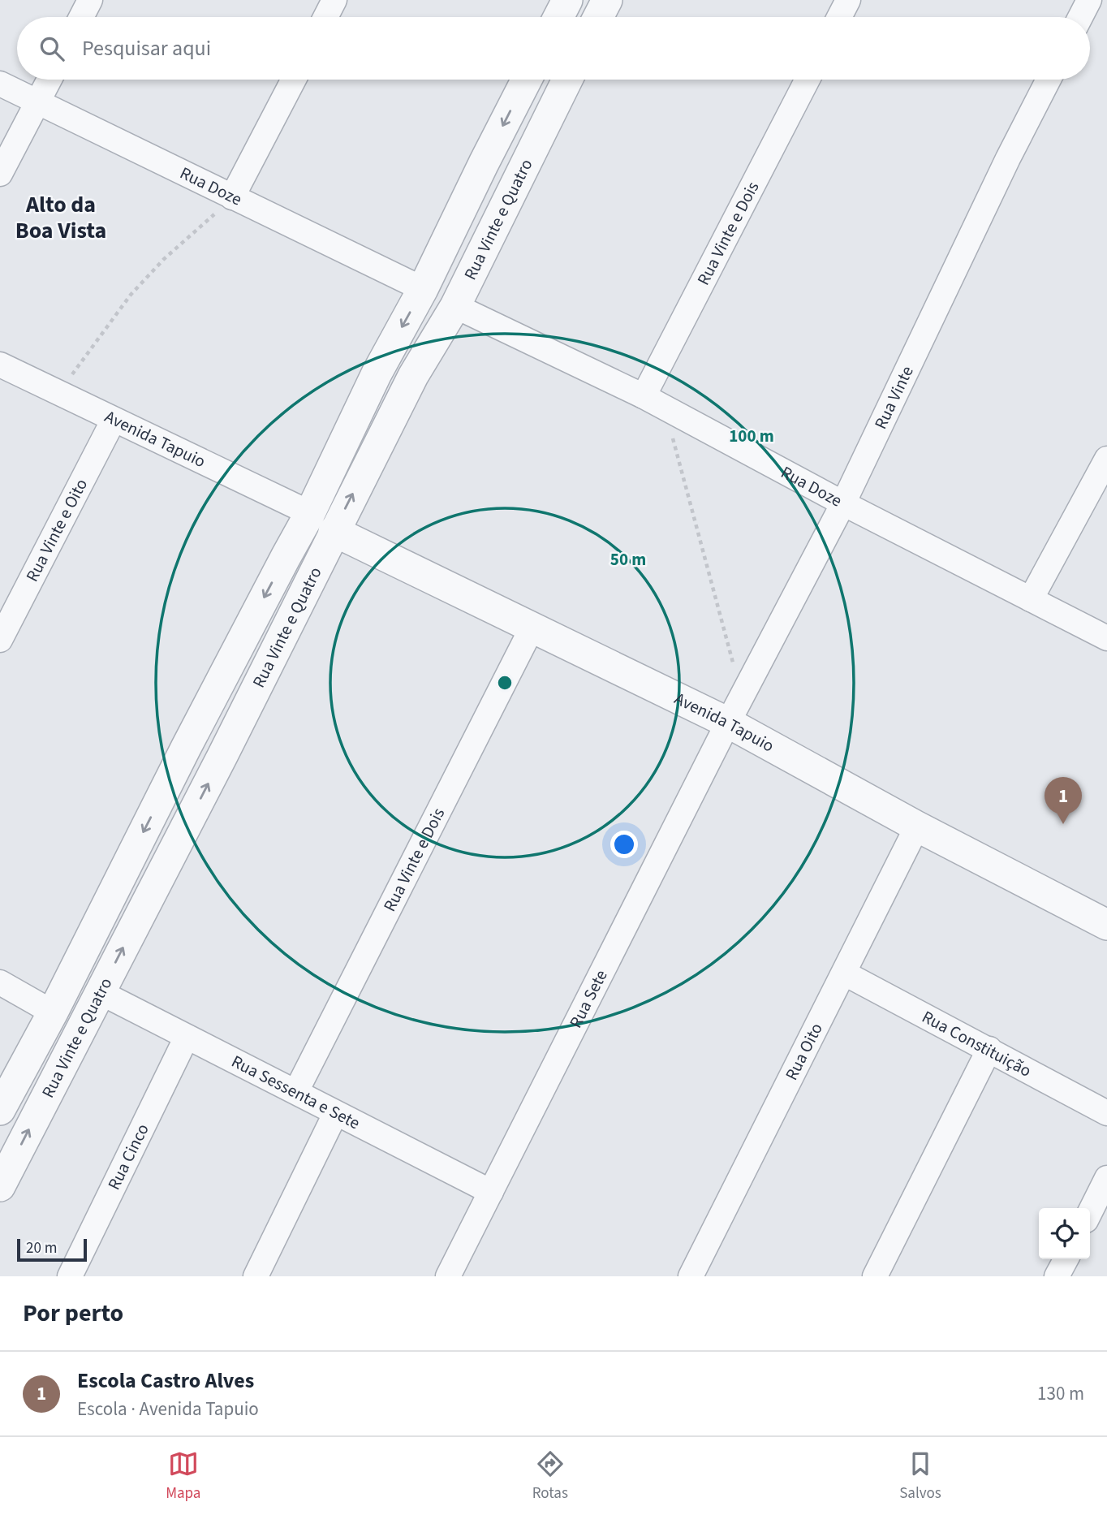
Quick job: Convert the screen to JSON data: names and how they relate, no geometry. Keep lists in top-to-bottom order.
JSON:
{
  "streets": {
    "street": [
      "Rua Doze",
      "Rua Vinte e Quatro",
      "Rua Vinte e Dois",
      "Rua Vinte",
      "Avenida Tapuio",
      "Rua Vinte e Oito",
      "Rua Sete",
      "Rua Constituição",
      "Rua Oito",
      "Rua Sessenta e Sete",
      "Rua Cinco"
    ]
  },
  "crossings": [
    ["Rua Doze", "Rua Vinte e Quatro"],
    ["Rua Doze", "Rua Vinte e Dois"],
    ["Rua Doze", "Rua Vinte"],
    ["Rua Vinte e Quatro", "Avenida Tapuio"],
    ["Rua Vinte e Quatro", "Rua Sessenta e Sete"],
    ["Rua Vinte e Dois", "Avenida Tapuio"],
    ["Rua Vinte e Dois", "Rua Sessenta e Sete"],
    ["Rua Vinte", "Avenida Tapuio"],
    ["Rua Vinte", "Rua Sete"],
    ["Avenida Tapuio", "Rua Vinte e Oito"],
    ["Avenida Tapuio", "Rua Sete"],
    ["Avenida Tapuio", "Rua Oito"],
    ["Rua Sete", "Rua Sessenta e Sete"],
    ["Rua Constituição", "Rua Oito"],
    ["Rua Sessenta e Sete", "Rua Cinco"]
  ],
  "districts": ["Alto da Boa Vista"],
  "scale_bar": "20 m",
  "page": {
    "search": "Pesquisar aqui",
    "pins": "1",
    "scale": "20 m",
    "heading": "Por perto",
    "list": [
      {
        "mark": "1",
        "name": "Escola Castro Alves",
        "note": "Escola · Avenida Tapuio",
        "value": "130 m"
      }
    ],
    "nav": ["Mapa", "Rotas", "Salvos"]
  },
  "rings": ["100 m", "50 m"]
}
